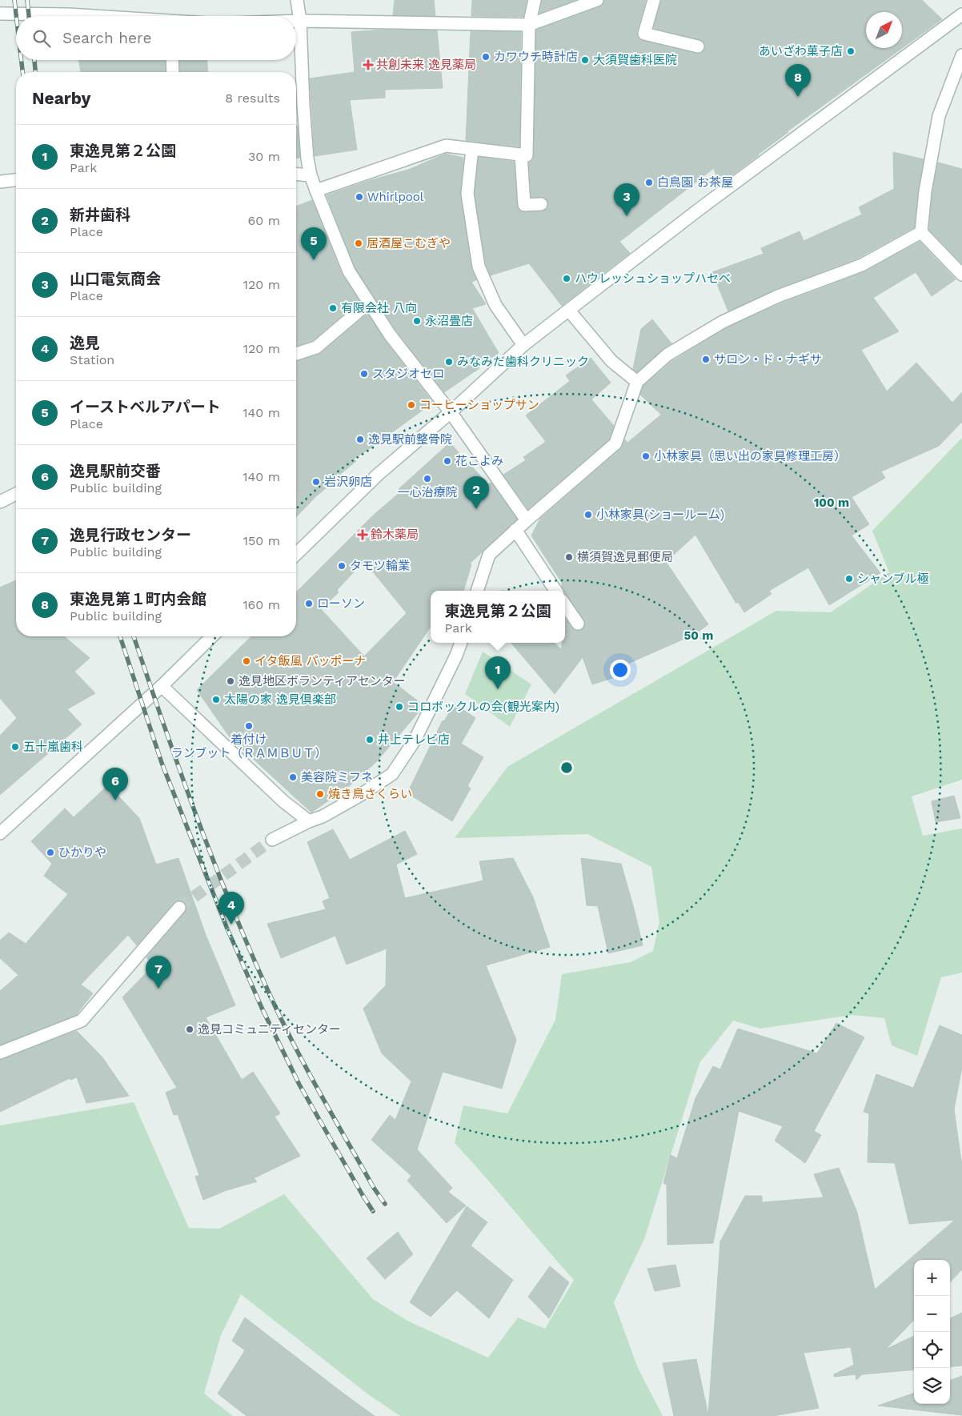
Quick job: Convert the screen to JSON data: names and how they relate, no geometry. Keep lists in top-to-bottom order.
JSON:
{
  "places": {
    "other": [
      "あいざわ菓子店",
      "カワウチ時計店",
      "大須賀歯科医院",
      "白鳥園 お茶屋",
      "Whirlpool",
      "居酒屋こむぎや",
      "ハウレッシュショップハセベ",
      "有限会社 八向",
      "永沼畳店",
      "サロン・ド・ナギサ",
      "みなみだ歯科クリニック",
      "スタジオセロ",
      "コーヒーショップサン",
      "逸見駅前整骨院",
      "小林家具（思い出の家具修理工房）",
      "花こよみ",
      "一心治療院",
      "岩沢卵店",
      "小林家具(ショールーム)",
      "横須賀逸見郵便局",
      "タモツ輪業",
      "シャンブル極",
      "ローソン",
      "イタ飯風 パッポーナ",
      "逸見地区ボランティアセンター",
      "太陽の家 逸見倶楽部",
      "コロボックルの会(観光案内)",
      "着付け ランブット（ＲＡＭＢＵＴ）",
      "井上テレビ店",
      "五十嵐歯科",
      "美容院ミフネ",
      "焼き鳥さくらい",
      "ひかりや",
      "逸見コミュニティセンター"
    ],
    "health": ["共創未来 逸見薬局", "鈴木薬局"]
  },
  "north": "top right",
  "page": {
    "search": "Search here",
    "pins": [
      "8",
      "3",
      "5",
      "2",
      "1",
      "6",
      "4",
      "7"
    ],
    "heading": ["Nearby", "8 results"],
    "list": [
      {
        "mark": "1",
        "name": "東逸見第２公園",
        "note": "Park",
        "value": "30 m"
      },
      {
        "mark": "2",
        "name": "新井歯科",
        "note": "Place",
        "value": "60 m"
      },
      {
        "mark": "3",
        "name": "山口電気商会",
        "note": "Place",
        "value": "120 m"
      },
      {
        "mark": "4",
        "name": "逸見",
        "note": "Station",
        "value": "120 m"
      },
      {
        "mark": "5",
        "name": "イーストベルアパート",
        "note": "Place",
        "value": "140 m"
      },
      {
        "mark": "6",
        "name": "逸見駅前交番",
        "note": "Public building",
        "value": "140 m"
      },
      {
        "mark": "7",
        "name": "逸見行政センター",
        "note": "Public building",
        "value": "150 m"
      },
      {
        "mark": "8",
        "name": "東逸見第１町内会館",
        "note": "Public building",
        "value": "160 m"
      }
    ],
    "popup": ["東逸見第２公園", "Park"],
    "map_buttons": ["+", "−"]
  },
  "rings": ["100 m", "50 m"]
}
